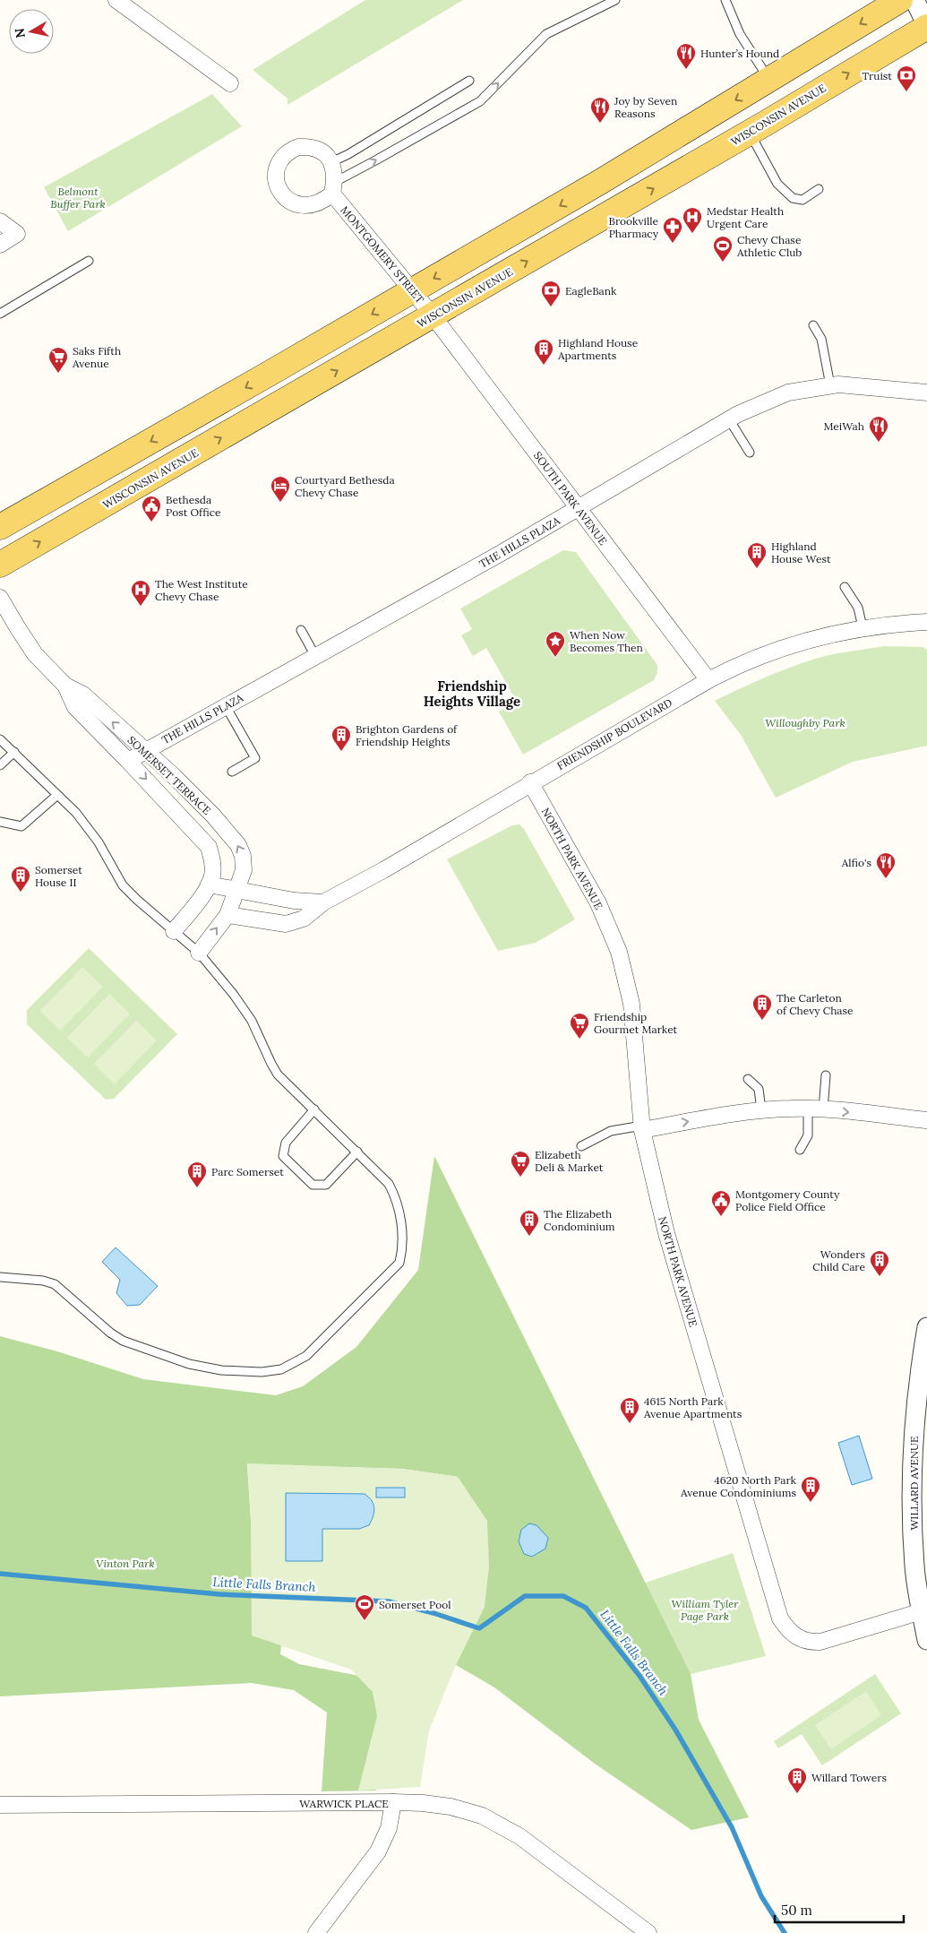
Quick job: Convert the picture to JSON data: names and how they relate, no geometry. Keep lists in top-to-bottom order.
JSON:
{
  "streets": {
    "main road": ["WISCONSIN AVENUE"],
    "street": [
      "MONTGOMERY STREET",
      "SOUTH PARK AVENUE",
      "THE HILLS PLAZA",
      "FRIENDSHIP BOULEVARD",
      "SOMERSET TERRACE",
      "NORTH PARK AVENUE",
      "WILLARD AVENUE",
      "WARWICK PLACE"
    ]
  },
  "crossings": [
    ["WISCONSIN AVENUE", "MONTGOMERY STREET"],
    ["WISCONSIN AVENUE", "SOUTH PARK AVENUE"],
    ["MONTGOMERY STREET", "SOUTH PARK AVENUE"],
    ["SOUTH PARK AVENUE", "THE HILLS PLAZA"],
    ["SOUTH PARK AVENUE", "FRIENDSHIP BOULEVARD"],
    ["THE HILLS PLAZA", "SOMERSET TERRACE"],
    ["FRIENDSHIP BOULEVARD", "SOMERSET TERRACE"],
    ["FRIENDSHIP BOULEVARD", "NORTH PARK AVENUE"],
    ["NORTH PARK AVENUE", "WILLARD AVENUE"]
  ],
  "districts": ["Friendship Heights Village"],
  "water": ["Little Falls Branch"],
  "parks": [
    "Belmont Buffer Park",
    "Willoughby Park",
    "Vinton Park",
    "William Tyler Page Park"
  ],
  "places": {
    "restaurant": [
      "Hunter’s Hound",
      "Joy by Seven Reasons",
      "MeiWah",
      "Alfio's"
    ],
    "bank": ["Truist", "EagleBank"],
    "hospital": ["Medstar Health Urgent Care", "The West Institute Chevy Chase"],
    "pharmacy": ["Brookville Pharmacy"],
    "sports": ["Chevy Chase Athletic Club", "Somerset Pool"],
    "building": [
      "Highland House Apartments",
      "Highland House West",
      "Brighton Gardens of Friendship Heights",
      "Somerset House II",
      "The Carleton of Chevy Chase",
      "Parc Somerset",
      "The Elizabeth Condominium",
      "Wonders Child Care",
      "4615 North Park Avenue Apartments",
      "4620 North Park Avenue Condominiums",
      "Willard Towers"
    ],
    "supermarket": ["Saks Fifth Avenue", "Friendship Gourmet Market", "Elizabeth Deli & Market"],
    "hotel": ["Courtyard Bethesda Chevy Chase"],
    "public building": ["Bethesda Post Office", "Montgomery County Police Field Office"],
    "place": ["When Now Becomes Then"]
  },
  "scale_bar": "50 m",
  "north": "left"
}
